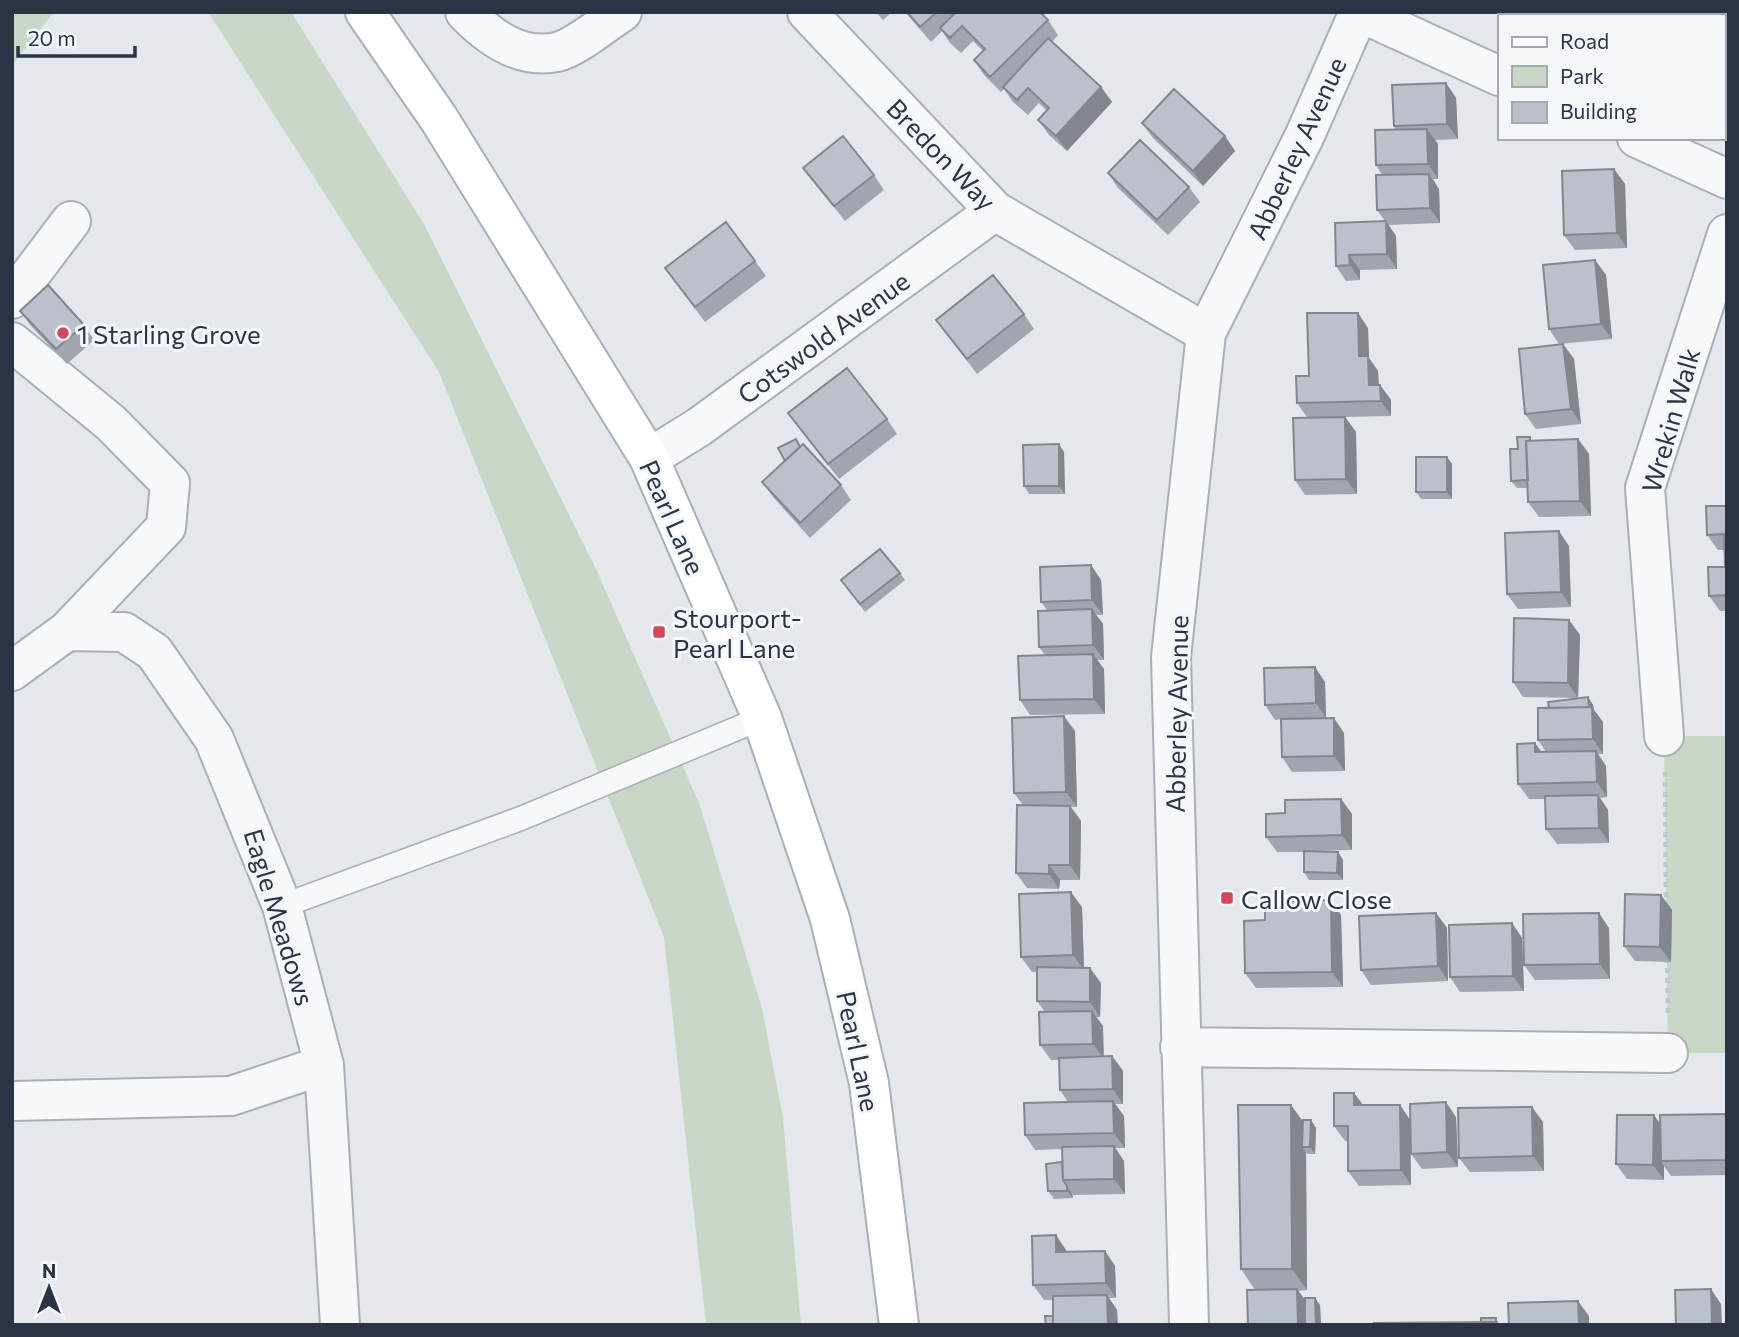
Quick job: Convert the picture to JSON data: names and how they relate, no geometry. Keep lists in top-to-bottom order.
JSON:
{
  "streets": {
    "main road": ["Pearl Lane"],
    "street": [
      "Abberley Avenue",
      "Bredon Way",
      "Cotswold Avenue",
      "Wrekin Walk",
      "Eagle Meadows"
    ]
  },
  "crossings": [
    ["Abberley Avenue", "Bredon Way"],
    ["Bredon Way", "Cotswold Avenue"],
    ["Cotswold Avenue", "Pearl Lane"]
  ],
  "places": {
    "other": ["1 Starling Grove"],
    "transit": ["Stourport- Pearl Lane", "Callow Close"]
  },
  "legend": ["Road", "Park", "Building"],
  "scale_bar": "20 m",
  "north": "top"
}
